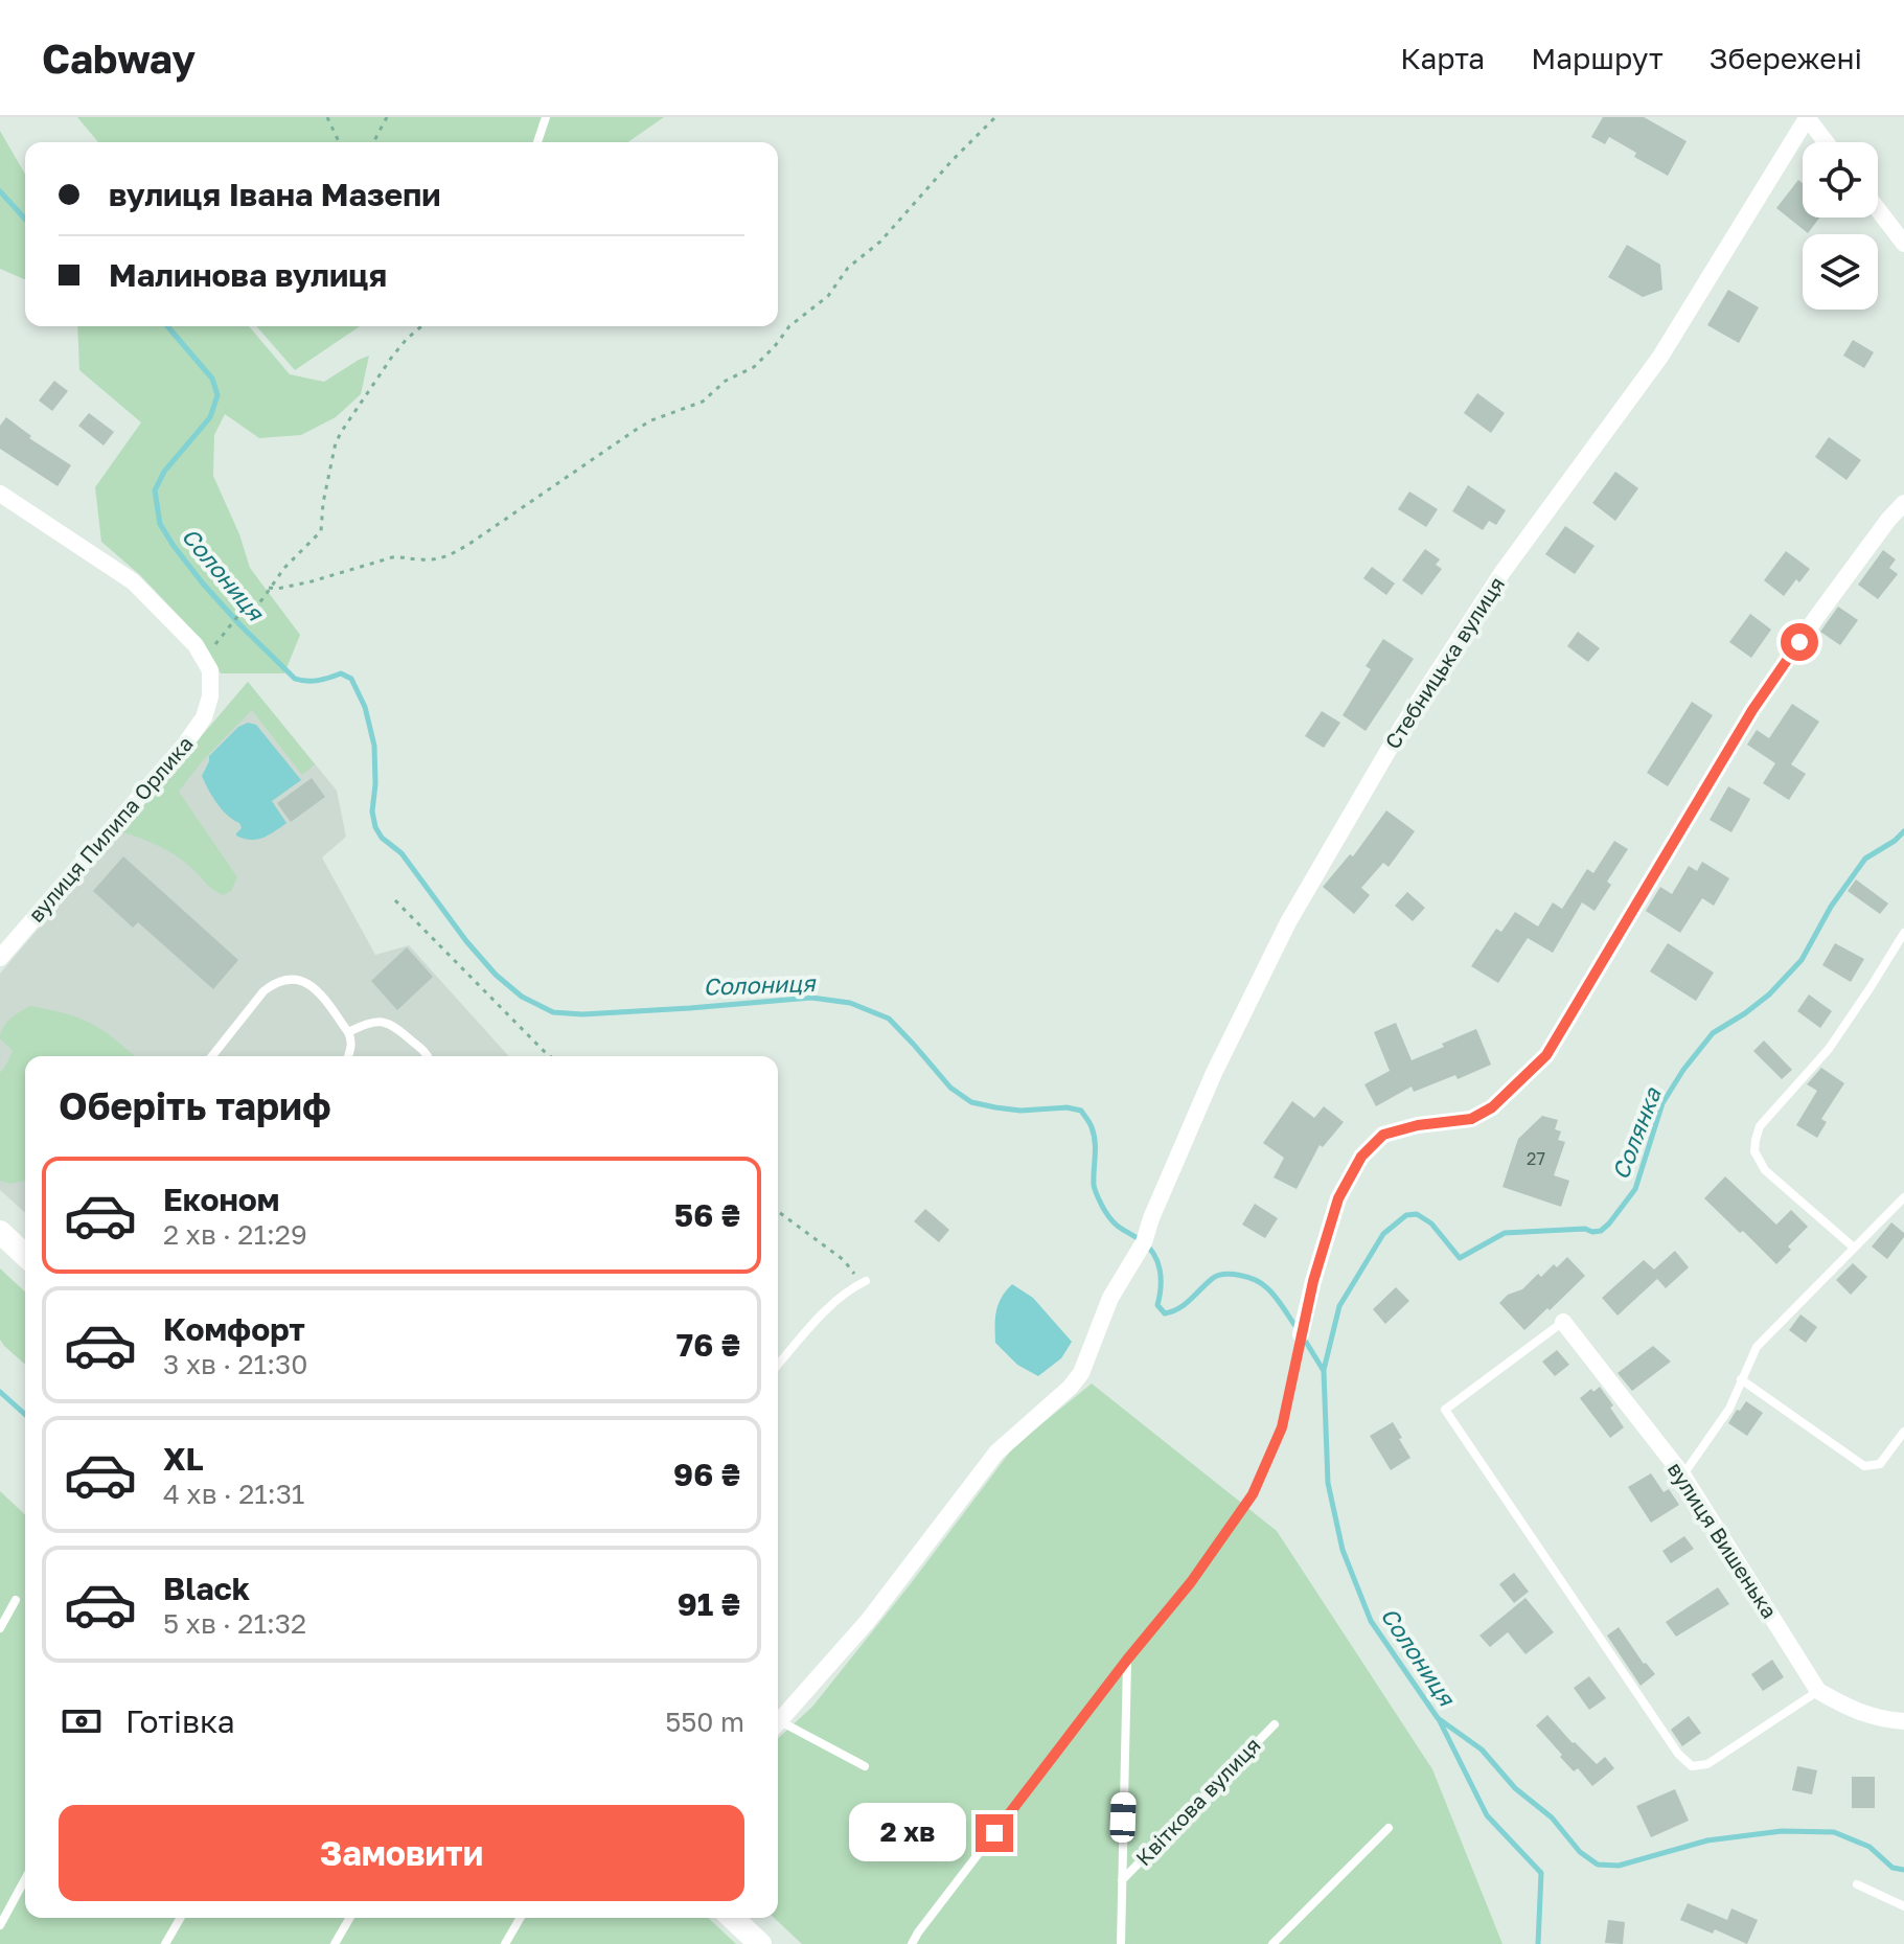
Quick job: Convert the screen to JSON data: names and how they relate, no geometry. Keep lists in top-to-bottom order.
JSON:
{
  "streets": {
    "street": ["Стебницька вулиця", "вулиця Пилипа Орлика", "вулиця Вишенька"],
    "lane": ["Квіткова вулиця"]
  },
  "water": ["Солониця", "Солянка"],
  "house_numbers": ["27"],
  "page": {
    "header": "Cabway",
    "nav": ["Карта", "Маршрут", "Збережені"],
    "banner": ["вулиця Івана Мазепи", "Малинова вулиця"],
    "heading": "Оберіть тариф",
    "list": [
      {
        "name": "Економ",
        "note": "2 хв · 21:29",
        "value": "56 ₴"
      },
      {
        "name": "Комфорт",
        "note": "3 хв · 21:30",
        "value": "76 ₴"
      },
      {
        "name": "XL",
        "note": "4 хв · 21:31",
        "value": "96 ₴"
      },
      {
        "name": "Black",
        "note": "5 хв · 21:32",
        "value": "91 ₴"
      }
    ],
    "pay": ["Готівка", "550 m"],
    "buttons": "Замовити",
    "bubble": "2 хв"
  }
}
